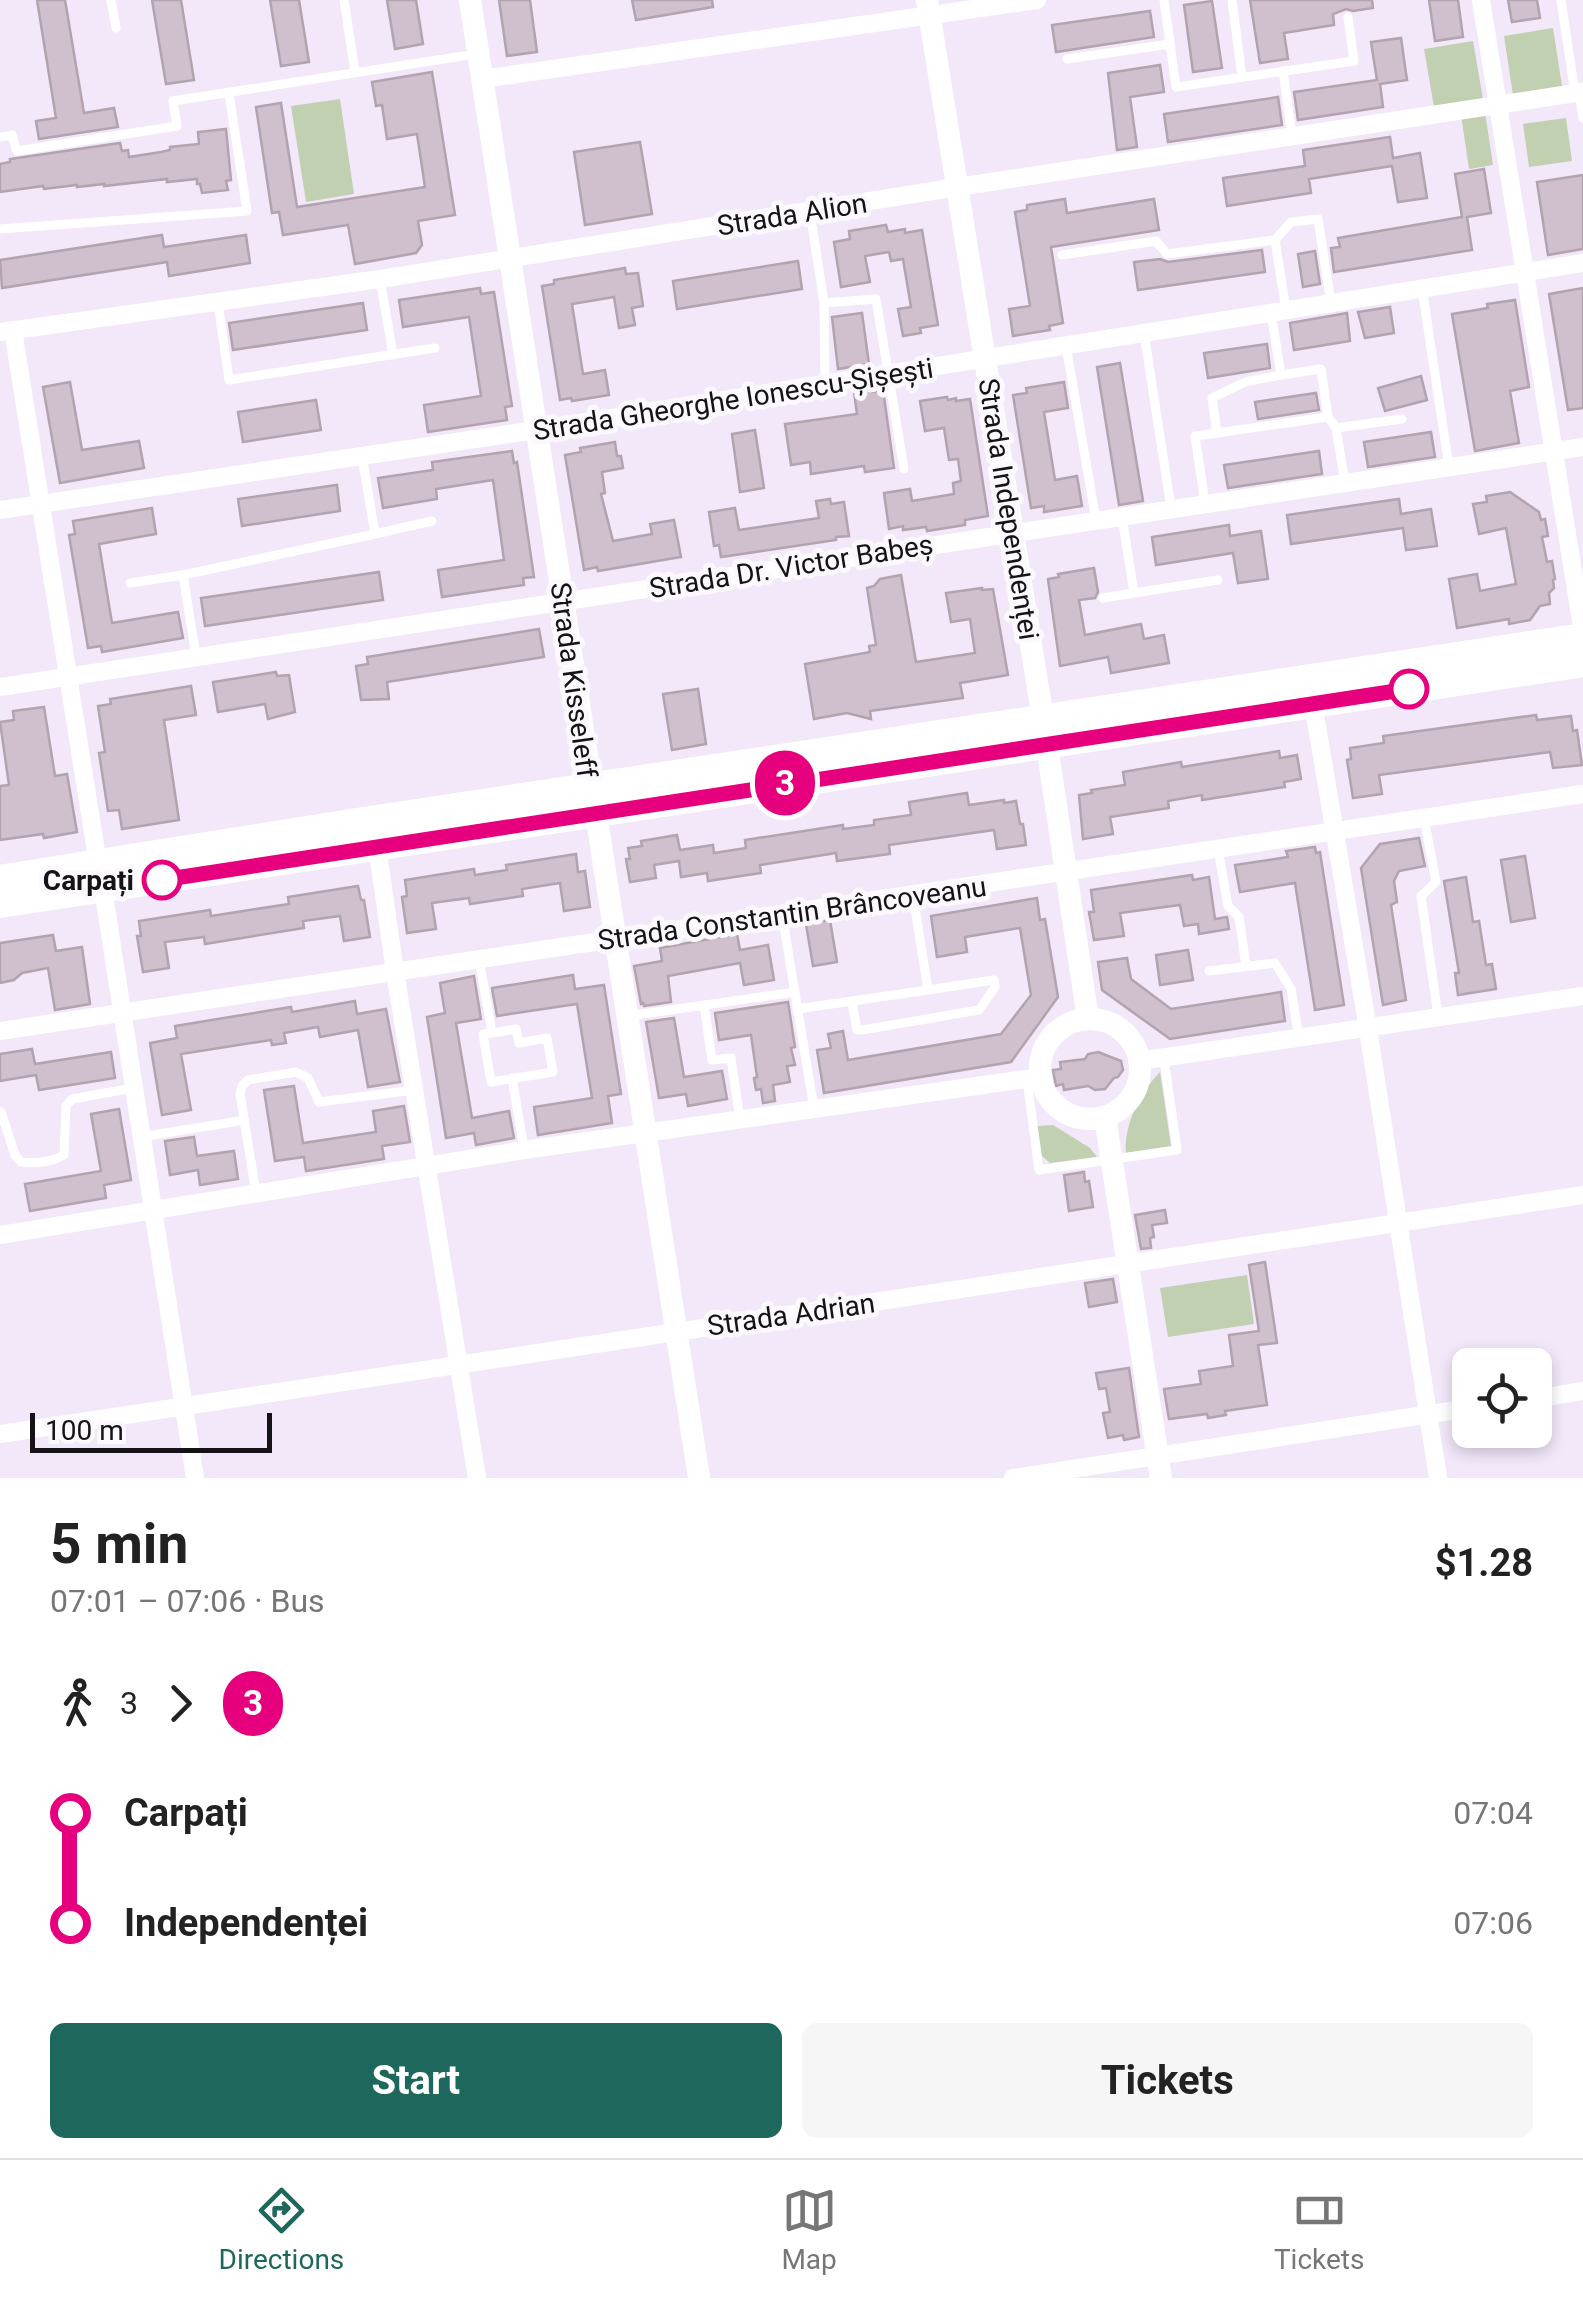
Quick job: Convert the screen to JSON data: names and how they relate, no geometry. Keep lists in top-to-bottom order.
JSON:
{
  "streets": {
    "street": [
      "Strada Alion",
      "Strada Gheorghe Ionescu-Șișești",
      "Strada Independenței",
      "Strada Dr. Victor Babeș",
      "Strada Kisseleff",
      "Strada Constantin Brâncoveanu",
      "Strada Adrian"
    ]
  },
  "crossings": [
    ["Strada Alion", "Strada Independenței"],
    ["Strada Alion", "Strada Kisseleff"],
    ["Strada Gheorghe Ionescu-Șișești", "Strada Independenței"],
    ["Strada Gheorghe Ionescu-Șișești", "Strada Kisseleff"],
    ["Strada Independenței", "Strada Dr. Victor Babeș"],
    ["Strada Independenței", "Strada Constantin Brâncoveanu"],
    ["Strada Dr. Victor Babeș", "Strada Kisseleff"],
    ["Strada Kisseleff", "Strada Constantin Brâncoveanu"],
    ["Strada Kisseleff", "Strada Adrian"]
  ],
  "places": ["Carpați"],
  "lines": ["bus line 3"],
  "scale_bar": "100 m",
  "page": {
    "on_map": "3",
    "scale": "100 m",
    "heading": ["5 min", "07:01 – 07:06 · Bus", "$1.28"],
    "legs": ["3", "3"],
    "list": [
      {
        "name": "Carpați",
        "value": "07:04"
      },
      {
        "name": "Independenței",
        "value": "07:06"
      }
    ],
    "buttons": ["Start", "Tickets"],
    "tabs": ["Directions", "Map", "Tickets"]
  }
}
